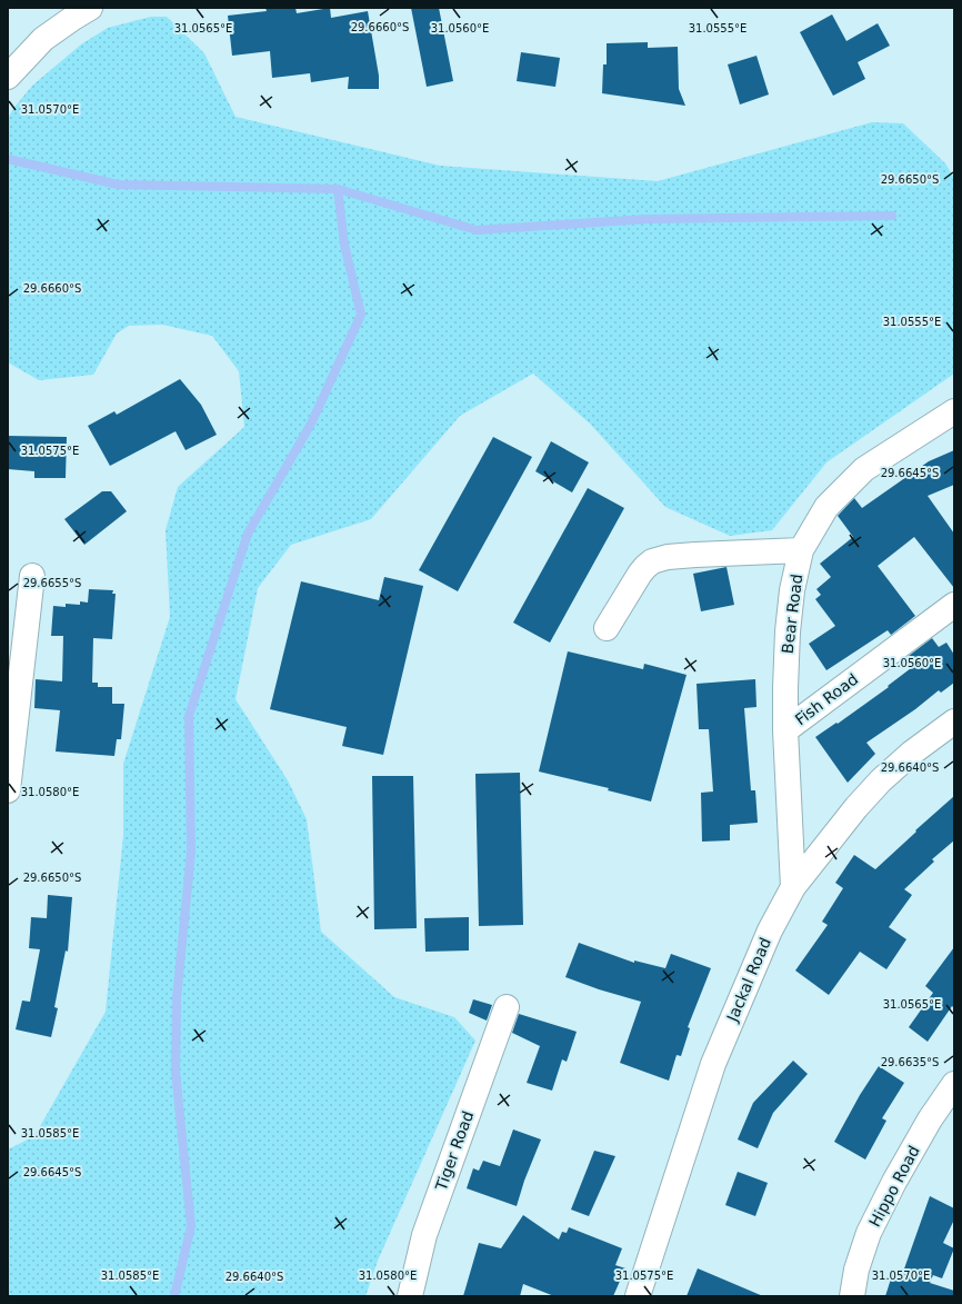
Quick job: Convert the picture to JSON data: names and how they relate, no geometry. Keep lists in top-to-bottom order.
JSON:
{
  "streets": {
    "street": [
      "Bear Road",
      "Fish Road",
      "Jackal Road",
      "Tiger Road",
      "Hippo Road"
    ]
  },
  "crossings": [
    ["Bear Road", "Fish Road"],
    ["Bear Road", "Jackal Road"]
  ],
  "coordinates": [
    "29.6660°S",
    "31.0565°E",
    "31.0555°E",
    "31.0560°E",
    "31.0570°E",
    "29.6650°S",
    "31.0575°E",
    "29.6645°S",
    "29.6655°S",
    "29.6640°S",
    "31.0580°E",
    "29.6635°S",
    "31.0585°E"
  ]
}
